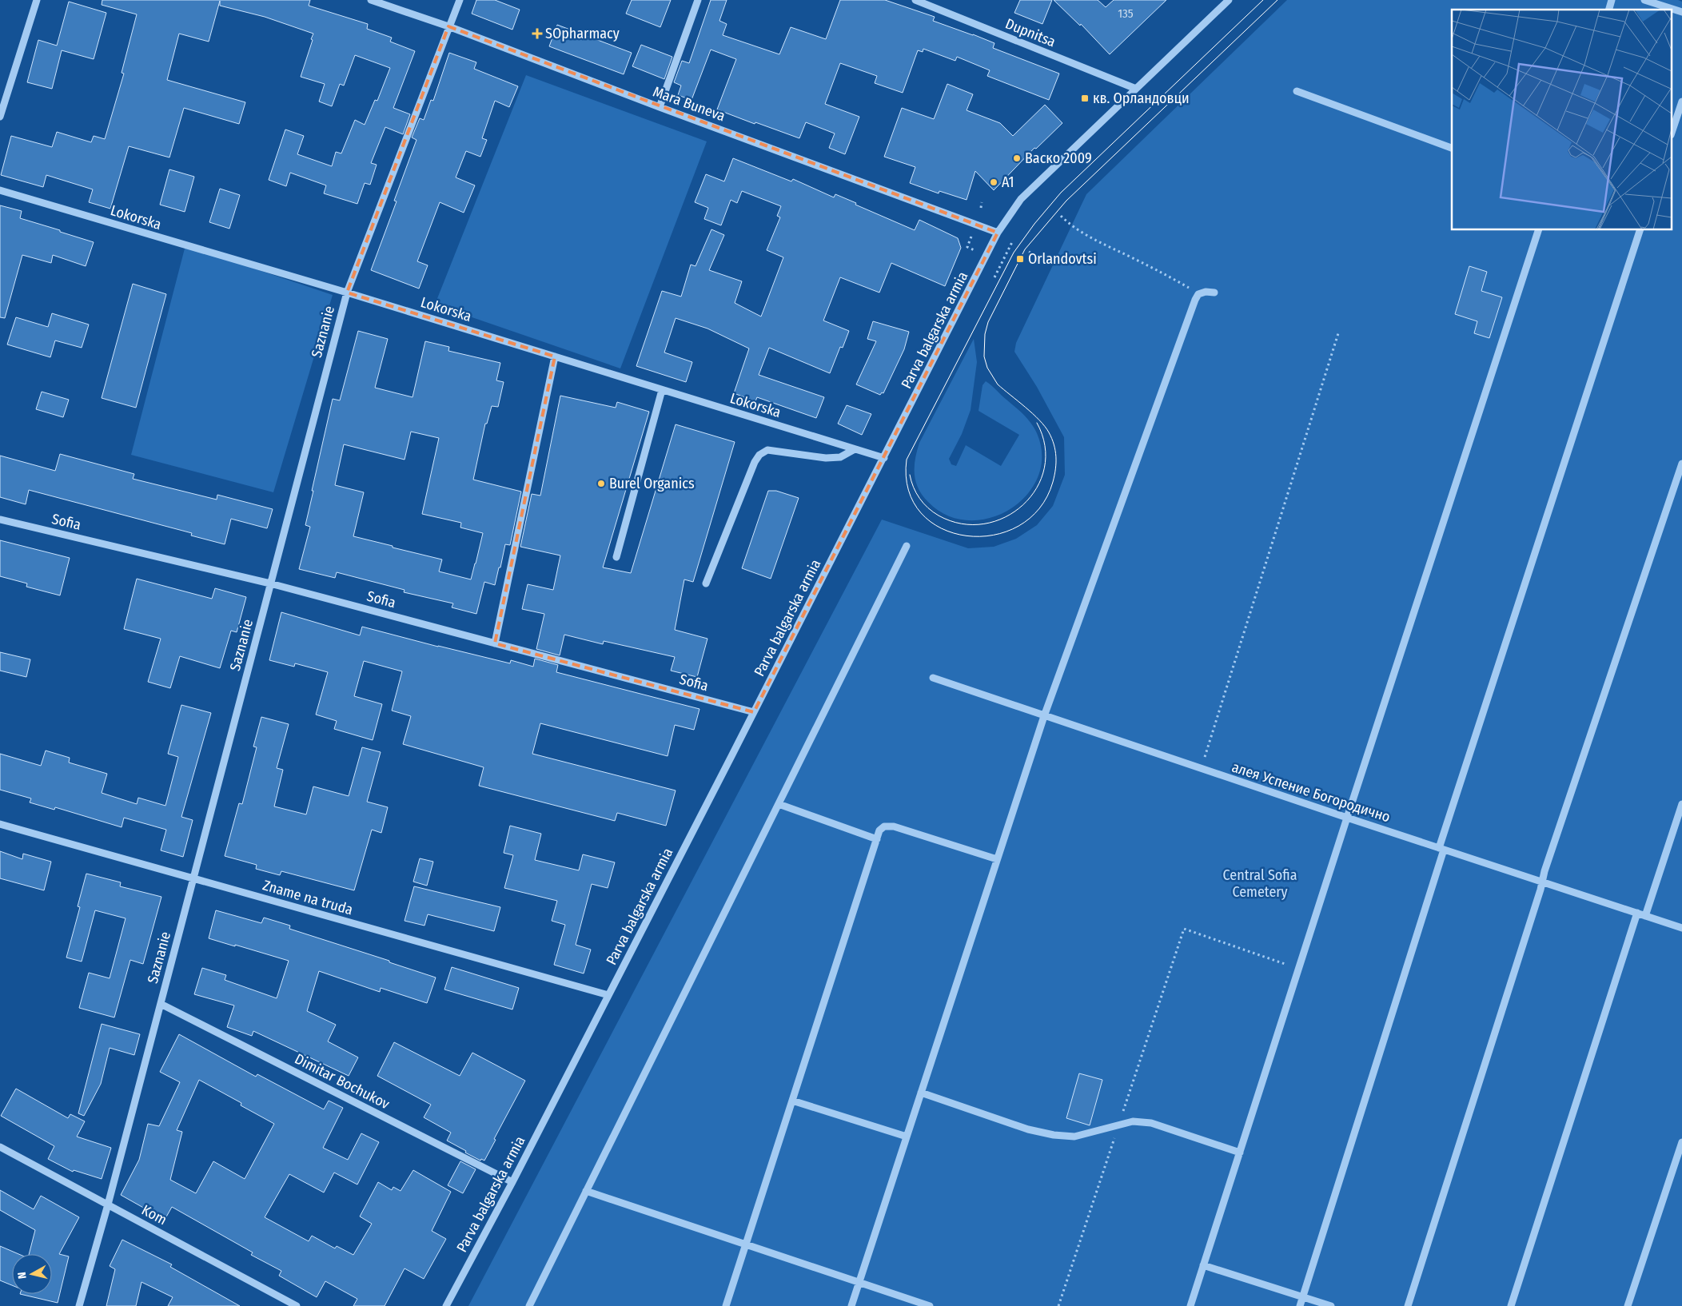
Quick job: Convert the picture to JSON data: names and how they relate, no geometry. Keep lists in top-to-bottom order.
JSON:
{
  "streets": {
    "street": [
      "Dupnitsa",
      "Mara Buneva",
      "Lokorska",
      "Parva balgarska armia",
      "Saznanie",
      "Sofia",
      "алея Успение Богородично",
      "Zname na truda",
      "Dimitar Bochukov",
      "Kom"
    ]
  },
  "crossings": [
    ["Dupnitsa", "Parva balgarska armia"],
    ["Mara Buneva", "Parva balgarska armia"],
    ["Mara Buneva", "Saznanie"],
    ["Lokorska", "Parva balgarska armia"],
    ["Lokorska", "Saznanie"],
    ["Parva balgarska armia", "Sofia"],
    ["Parva balgarska armia", "Zname na truda"],
    ["Parva balgarska armia", "Dimitar Bochukov"],
    ["Saznanie", "Sofia"],
    ["Saznanie", "Zname na truda"],
    ["Saznanie", "Dimitar Bochukov"],
    ["Saznanie", "Kom"]
  ],
  "parks": ["Central Sofia Cemetery"],
  "places": {
    "health": ["SOpharmacy"],
    "transit": ["кв. Орландовци", "Orlandovtsi"],
    "other": ["Васко 2009", "A1", "Burel Organics"]
  },
  "house_numbers": ["135"],
  "north": "left"
}
